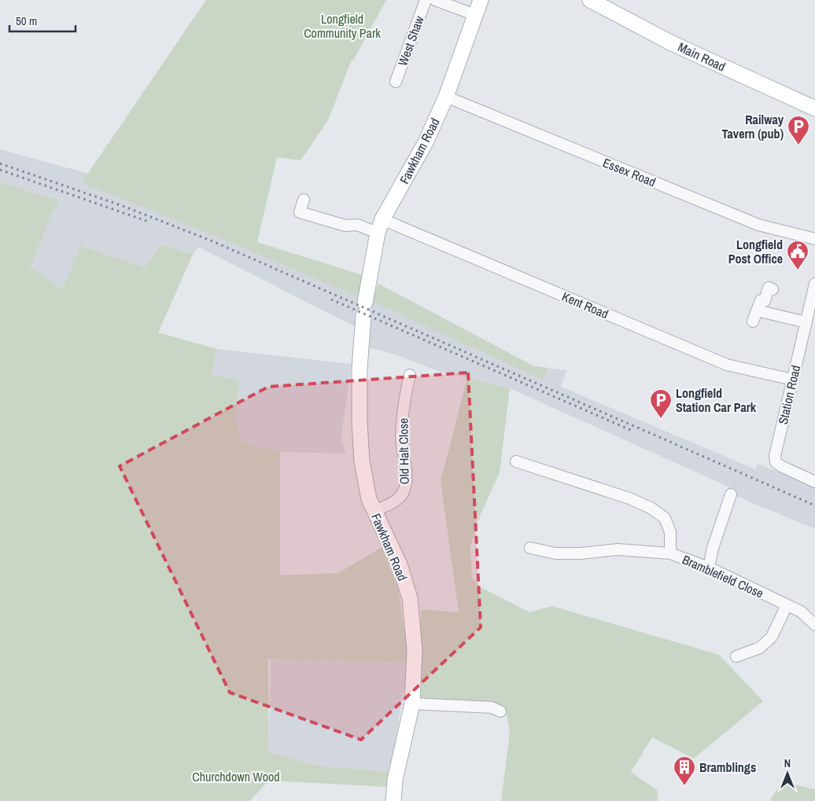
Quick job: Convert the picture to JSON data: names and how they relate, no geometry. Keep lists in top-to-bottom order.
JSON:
{
  "streets": {
    "street": [
      "West Shaw",
      "Main Road",
      "Fawkham Road",
      "Essex Road",
      "Kent Road",
      "Station Road",
      "Old Halt Close",
      "Bramblefield Close"
    ]
  },
  "crossings": [
    ["Fawkham Road", "Essex Road"],
    ["Fawkham Road", "Kent Road"],
    ["Fawkham Road", "Old Halt Close"],
    ["Kent Road", "Station Road"]
  ],
  "parks": ["Longfield Community Park", "Churchdown Wood"],
  "places": {
    "parking": ["Railway Tavern (pub)", "Longfield Station Car Park"],
    "public building": ["Longfield Post Office"],
    "building": ["Bramblings"]
  },
  "scale_bar": "50 m",
  "north": "top"
}
